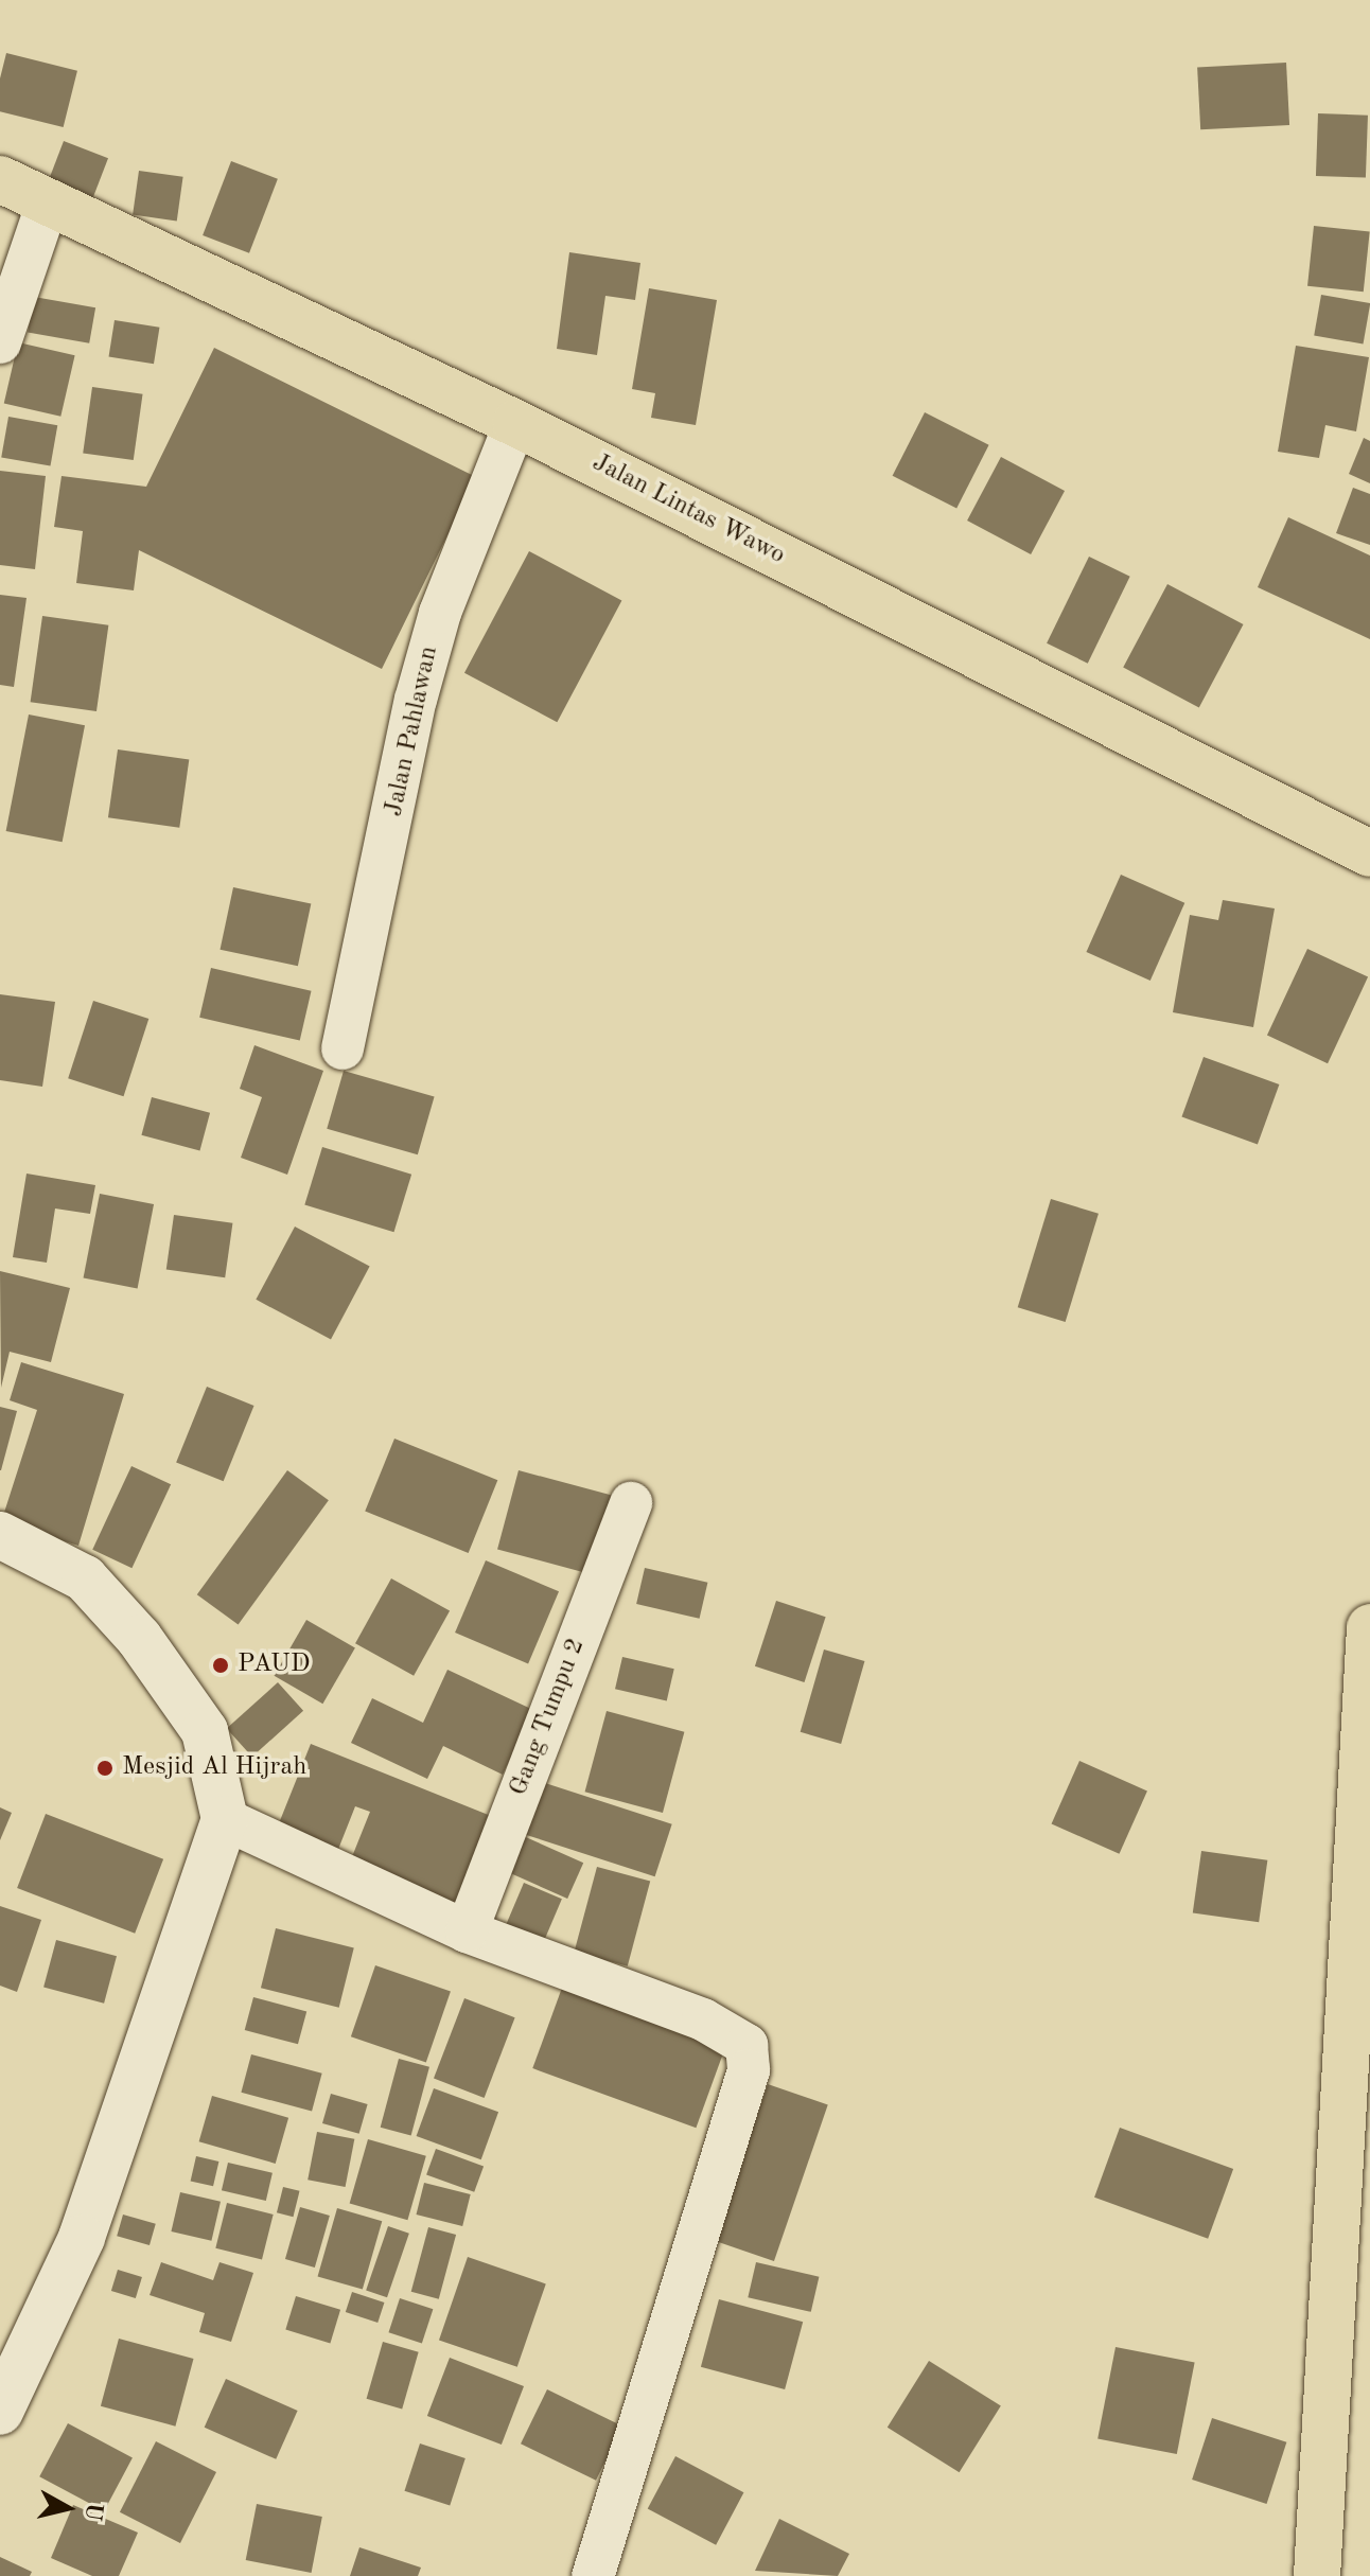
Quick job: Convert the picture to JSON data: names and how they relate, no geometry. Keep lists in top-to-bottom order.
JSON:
{
  "streets": {
    "main road": ["Jalan Lintas Wawo"],
    "street": ["Jalan Pahlawan", "Gang Tumpu 2"]
  },
  "crossings": [
    ["Jalan Lintas Wawo", "Jalan Pahlawan"]
  ],
  "places": ["PAUD", "Mesjid Al Hijrah"],
  "north": "right"
}
